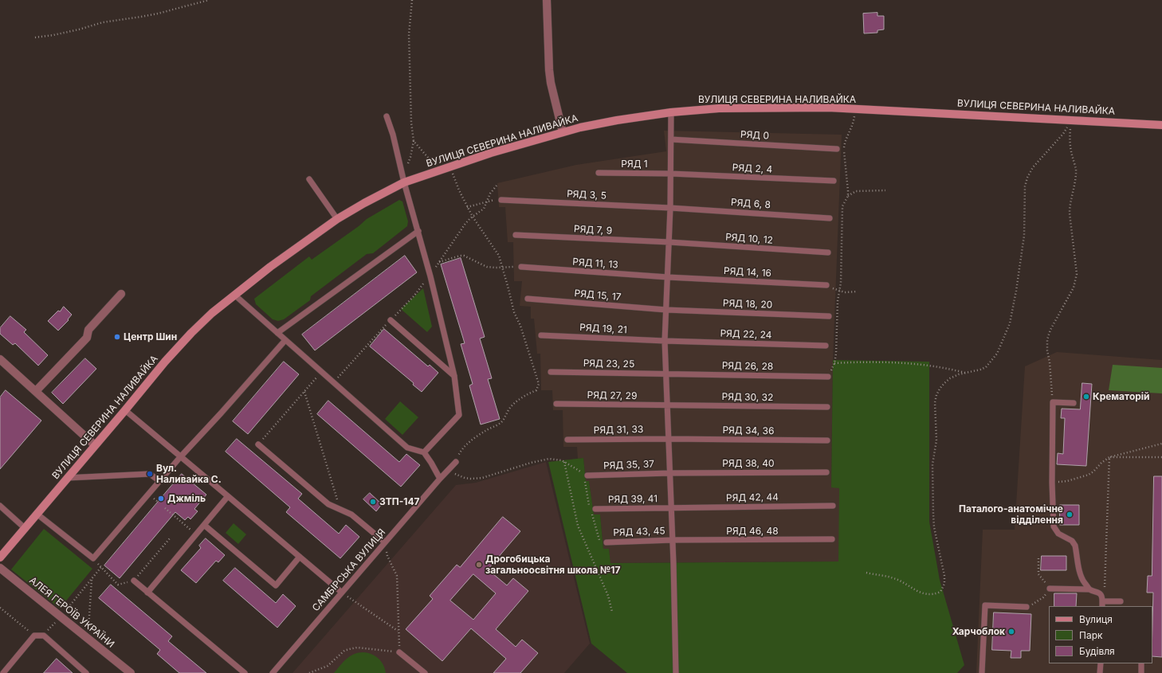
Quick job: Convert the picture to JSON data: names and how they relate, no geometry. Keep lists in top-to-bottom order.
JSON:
{
  "streets": {
    "street": ["ВУЛИЦЯ СЕВЕРИНА НАЛИВАЙКА", "АЛЕЯ ГЕРОЇВ УКРАЇНИ"],
    "lane": [
      "РЯД 0",
      "РЯД 1",
      "РЯД 2, 4",
      "РЯД 3, 5",
      "РЯД 6, 8",
      "РЯД 7, 9",
      "РЯД 10, 12",
      "РЯД 11, 13",
      "РЯД 14, 16",
      "РЯД 15, 17",
      "РЯД 18, 20",
      "РЯД 19, 21",
      "РЯД 22, 24",
      "РЯД 23, 25",
      "РЯД 26, 28",
      "РЯД 27, 29",
      "РЯД 30, 32",
      "РЯД 31, 33",
      "РЯД 34, 36",
      "РЯД 38, 40",
      "РЯД 35, 37",
      "РЯД 42, 44",
      "РЯД 39, 41",
      "РЯД 46, 48",
      "РЯД 43, 45",
      "САМБІРСЬКА ВУЛИЦЯ"
    ]
  },
  "crossings": [
    ["РЯД 1", "РЯД 2, 4"],
    ["РЯД 3, 5", "РЯД 6, 8"],
    ["РЯД 7, 9", "РЯД 10, 12"],
    ["РЯД 11, 13", "РЯД 14, 16"],
    ["РЯД 15, 17", "РЯД 18, 20"],
    ["РЯД 19, 21", "РЯД 22, 24"],
    ["РЯД 23, 25", "РЯД 26, 28"],
    ["РЯД 27, 29", "РЯД 30, 32"],
    ["РЯД 31, 33", "РЯД 34, 36"],
    ["РЯД 38, 40", "РЯД 35, 37"],
    ["РЯД 42, 44", "РЯД 39, 41"],
    ["РЯД 46, 48", "РЯД 43, 45"]
  ],
  "places": [
    "Центр Шин",
    "Крематорій",
    "Вул. Наливайка С.",
    "Джміль",
    "ЗТП-147",
    "Паталого-анатомічне відділення",
    "Дрогобицька загальноосвітня школа №17",
    "Харчоблок"
  ],
  "legend": ["Вулиця", "Парк", "Будівля"]
}
